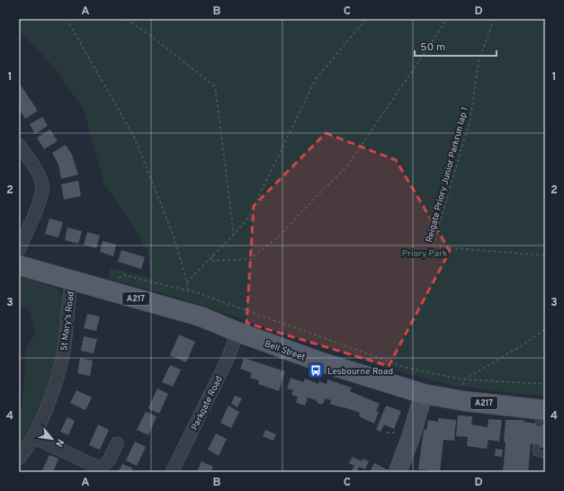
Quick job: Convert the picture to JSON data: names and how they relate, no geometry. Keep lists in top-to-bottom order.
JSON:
{
  "streets": {
    "main road": ["A217", "Bell Street"],
    "street": ["St Mary's Road", "Parkgate Road"],
    "path": ["Reigate Priory Junior Parkrun lap 1"]
  },
  "crossings": [
    ["A217", "St Mary's Road"],
    ["A217", "Bell Street"],
    ["St Mary's Road", "Bell Street"],
    ["Bell Street", "Parkgate Road"]
  ],
  "parks": ["Priory Park"],
  "places": {
    "bus stop": ["Lesbourne Road"]
  },
  "scale_bar": "50 m",
  "north": "bottom right",
  "grid": {
    "columns": [
      "A",
      "B",
      "C",
      "D"
    ],
    "rows": [
      "1",
      "2",
      "3",
      "4"
    ]
  }
}
